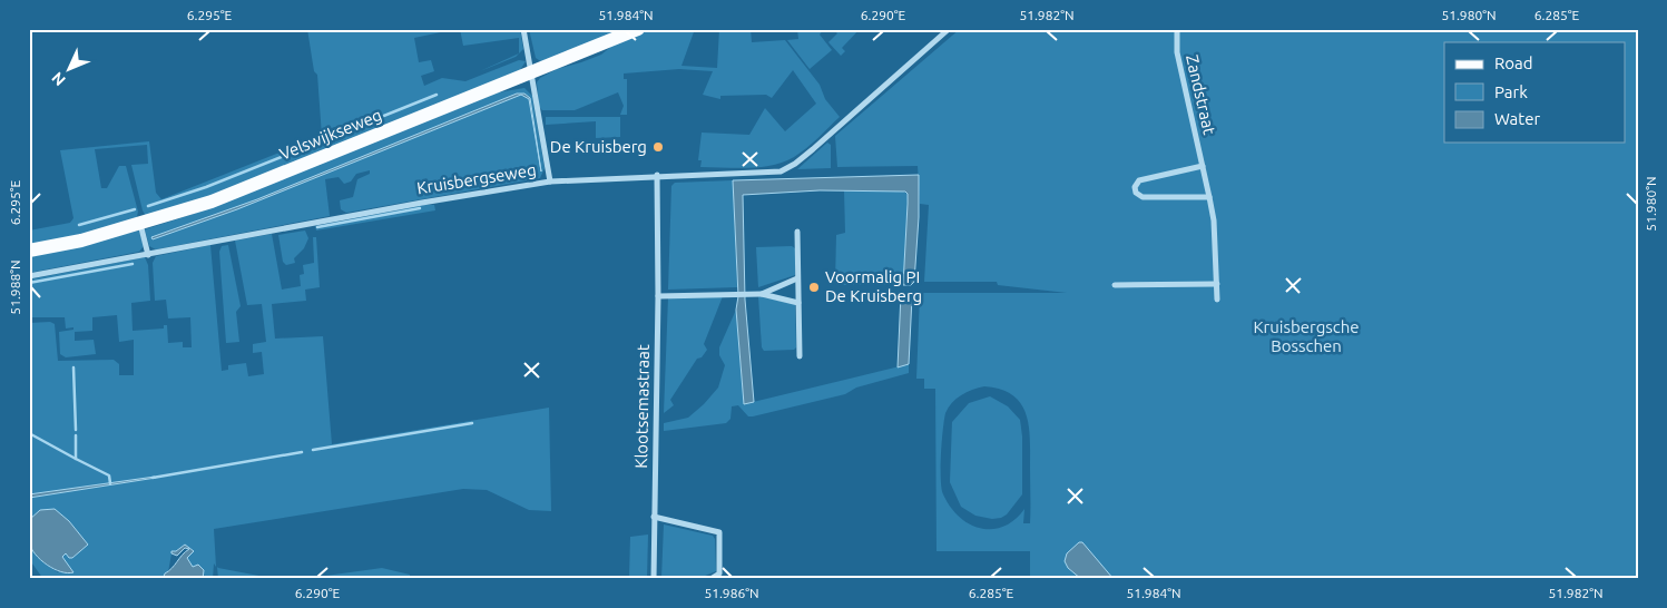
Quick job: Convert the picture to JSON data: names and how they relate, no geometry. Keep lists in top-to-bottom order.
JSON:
{
  "streets": {
    "main road": ["Velswijkseweg"],
    "street": ["Zandstraat", "Kruisbergseweg", "Klootsemastraat"]
  },
  "crossings": [
    ["Kruisbergseweg", "Klootsemastraat"]
  ],
  "parks": ["Kruisbergsche Bosschen"],
  "places": ["De Kruisberg", "Voormalig PI De Kruisberg"],
  "legend": ["Road", "Park", "Water"],
  "north": "bottom left",
  "coordinates": [
    "6.295°E",
    "51.984°N",
    "6.290°E",
    "51.982°N",
    "51.980°N",
    "6.285°E",
    "51.988°N",
    "51.986°N"
  ]
}
